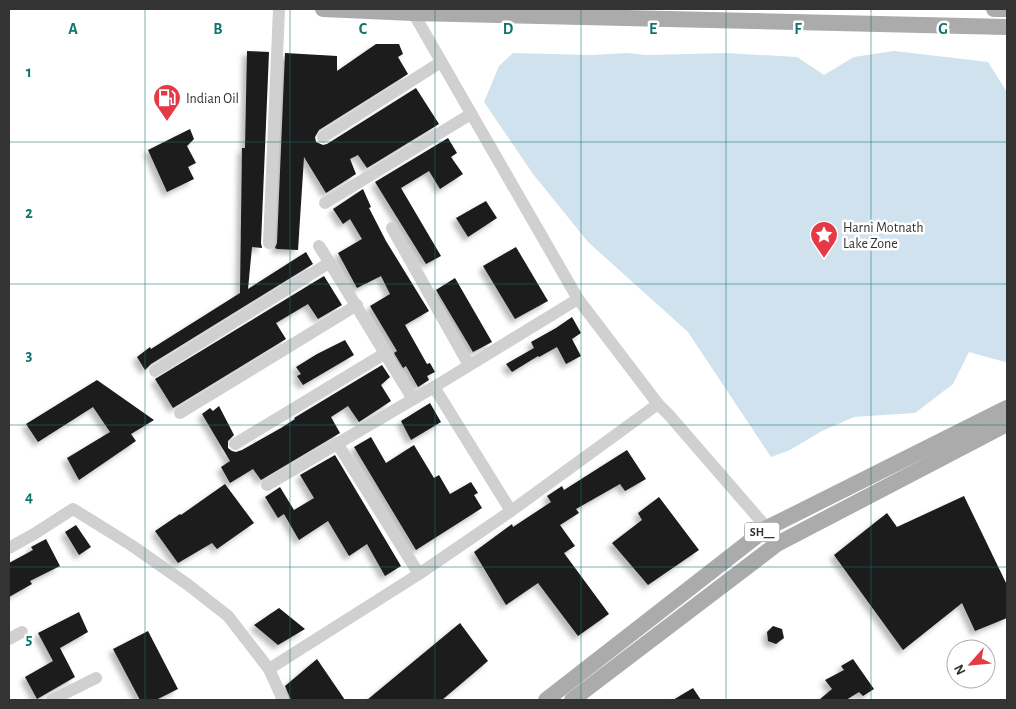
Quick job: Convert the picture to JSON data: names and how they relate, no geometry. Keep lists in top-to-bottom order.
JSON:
{
  "streets": {
    "main road": ["SH__"]
  },
  "places": {
    "fuel station": ["Indian Oil"],
    "place": ["Harni Motnath Lake Zone"]
  },
  "north": "bottom left",
  "grid": {
    "columns": [
      "A",
      "B",
      "C",
      "D",
      "E",
      "F",
      "G"
    ],
    "rows": [
      "1",
      "2",
      "3",
      "4",
      "5"
    ]
  }
}
